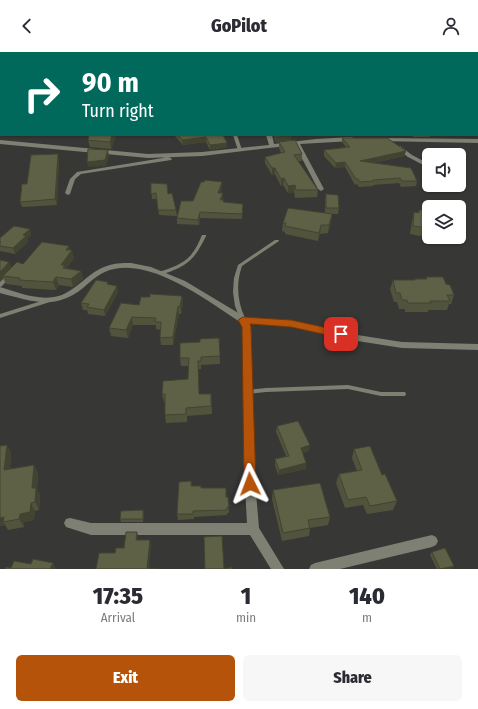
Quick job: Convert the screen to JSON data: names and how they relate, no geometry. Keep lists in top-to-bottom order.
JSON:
{
  "page": {
    "header": "GoPilot",
    "turn": ["90 m", "Turn right"],
    "eta": [
      "17:35",
      "Arrival",
      "1",
      "min",
      "140",
      "m"
    ],
    "buttons": ["Exit", "Share"]
  }
}
